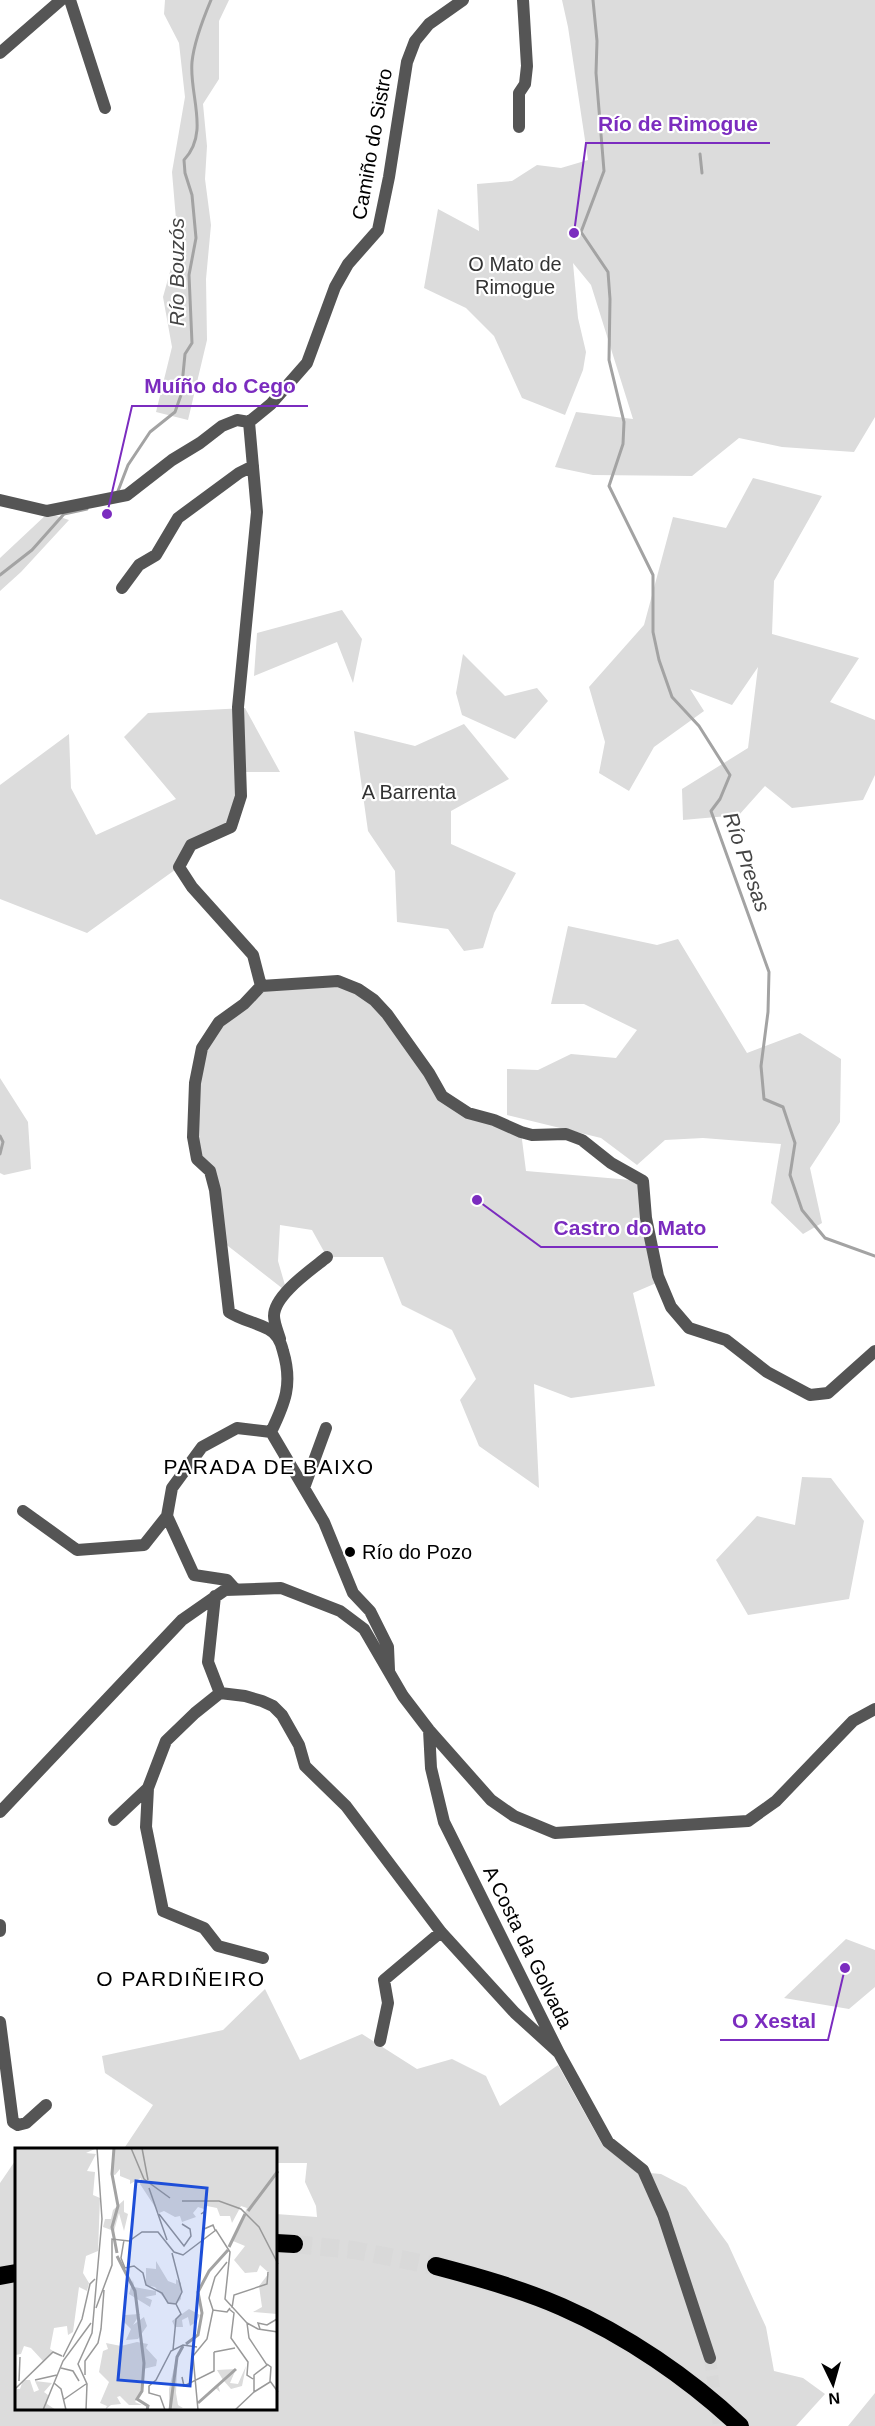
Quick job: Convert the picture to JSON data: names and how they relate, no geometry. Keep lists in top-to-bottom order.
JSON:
{
  "streets": {
    "street": ["Camiño do Sistro", "A Costa da Golvada"]
  },
  "districts": ["PARADA DE BAIXO", "O PARDIÑEIRO"],
  "water": ["Río Bouzós", "Río Presas"],
  "parks": ["O Mato de Rimogue", "A Barrenta"],
  "places": [
    "Río de Rimogue",
    "Muíño do Cego",
    "Castro do Mato",
    "Río do Pozo",
    "O Xestal"
  ],
  "north": "bottom"
}
